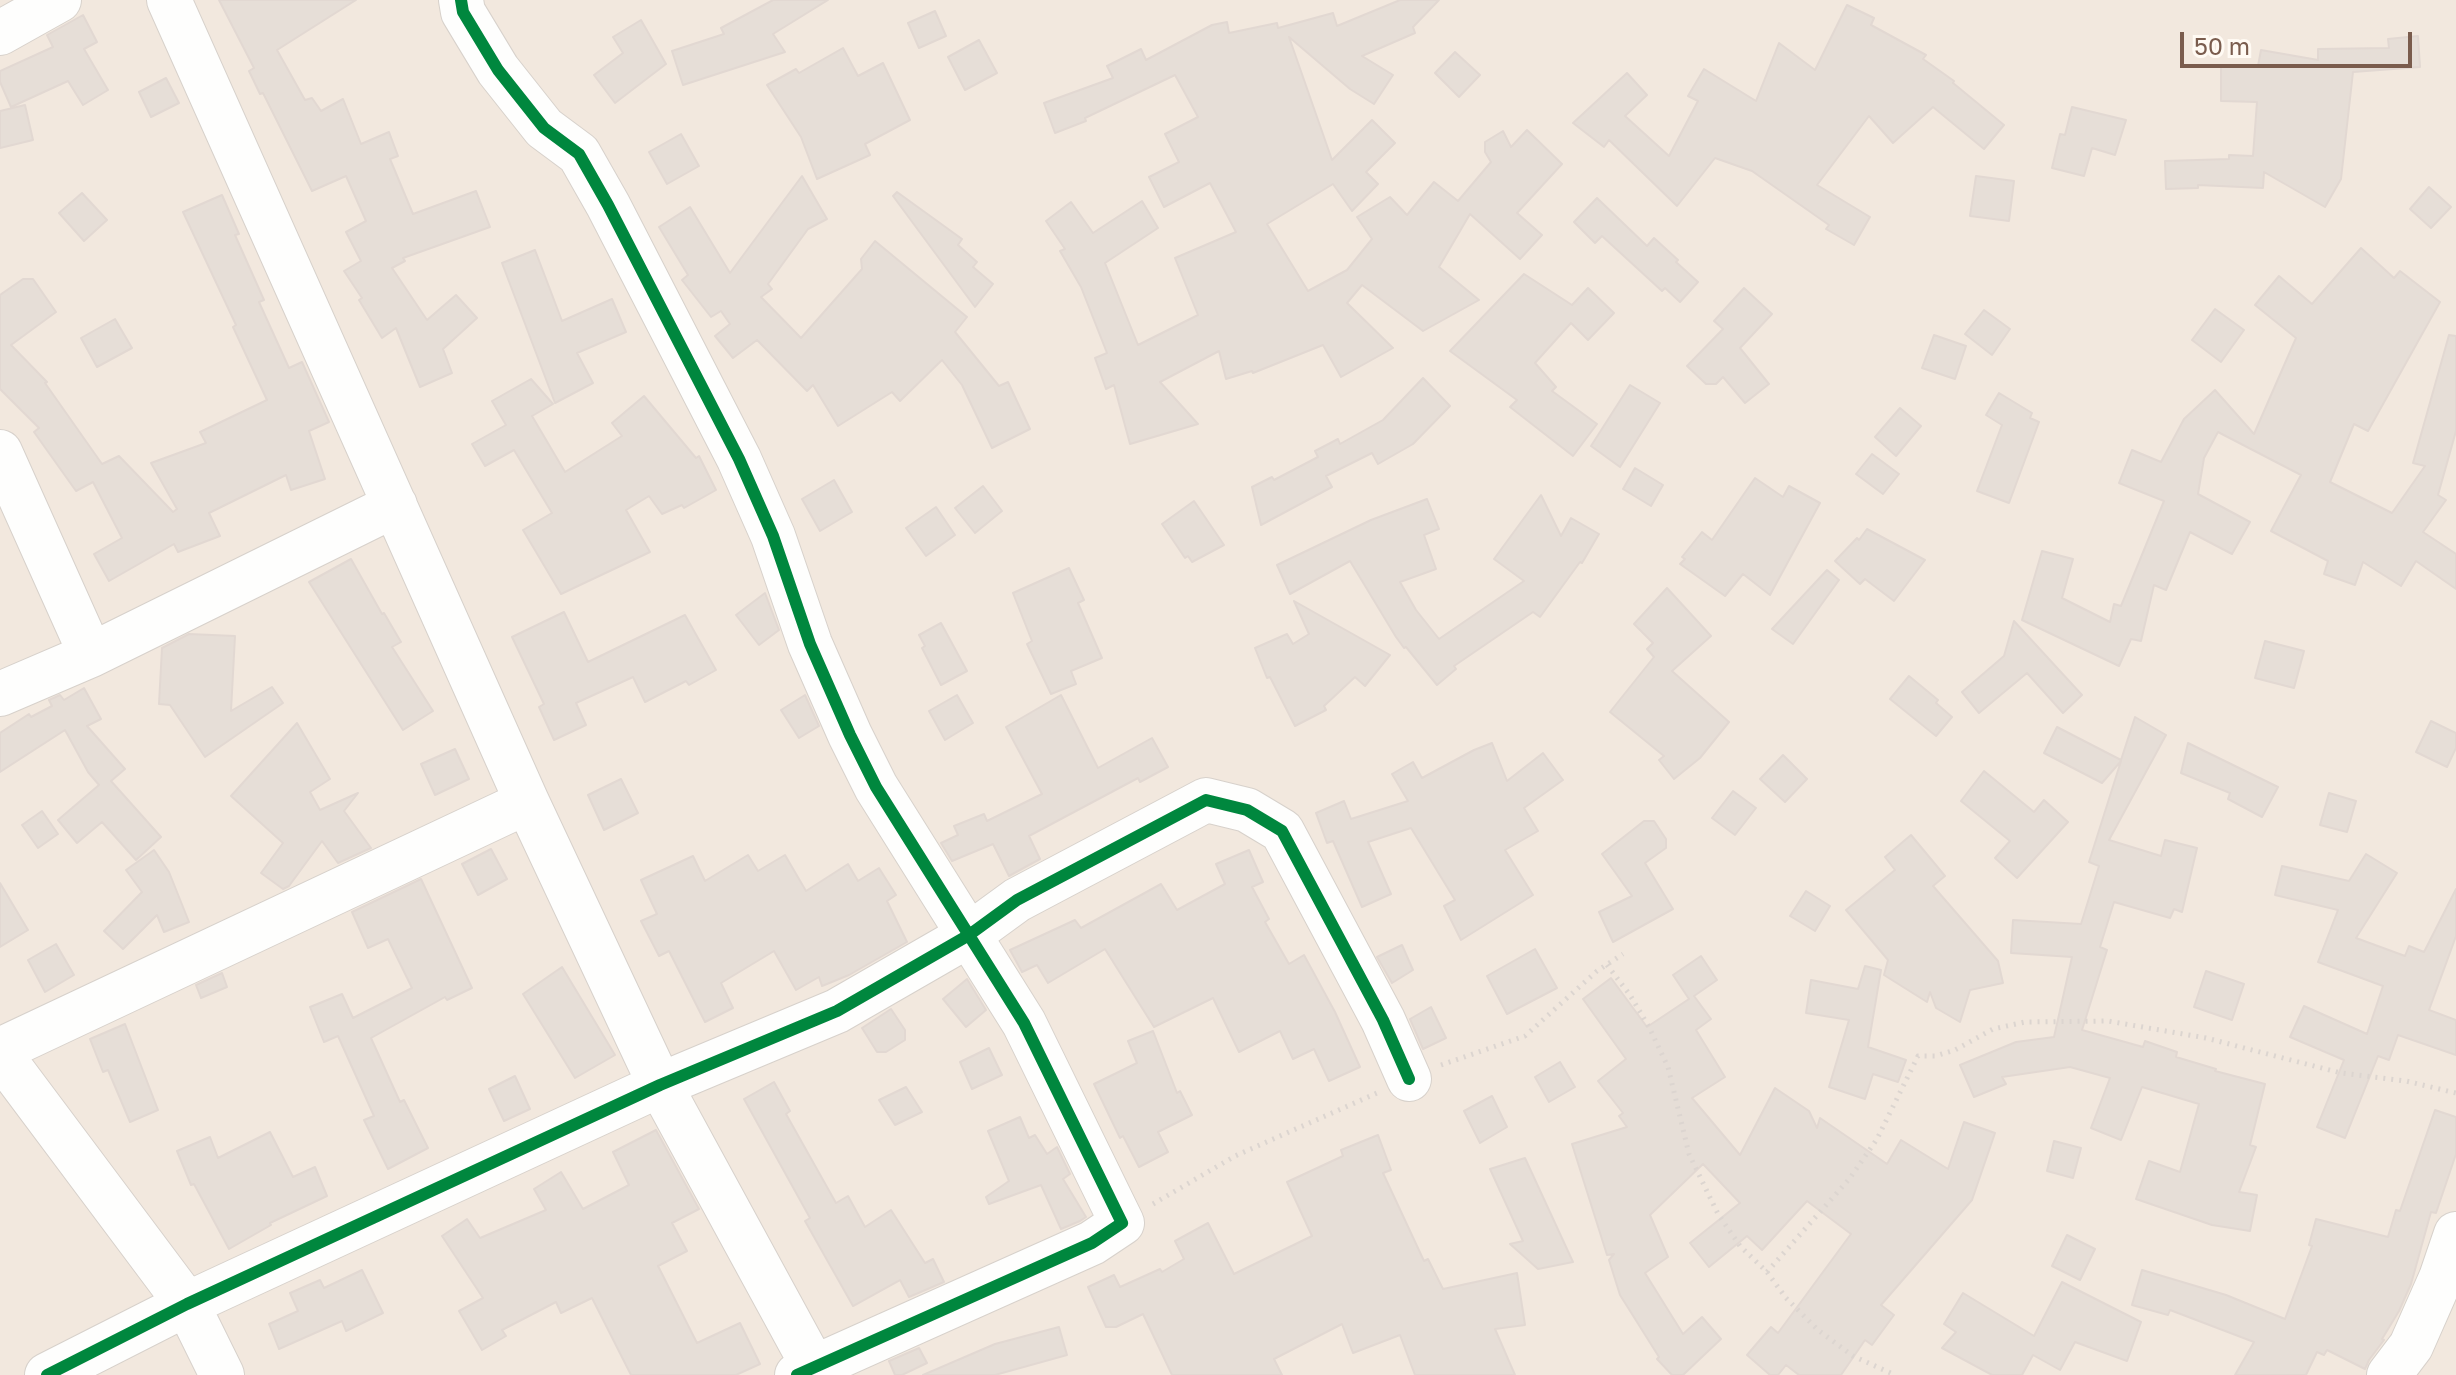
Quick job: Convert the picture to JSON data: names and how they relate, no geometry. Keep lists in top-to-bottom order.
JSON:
{
  "scale_bar": "50 m"
}
